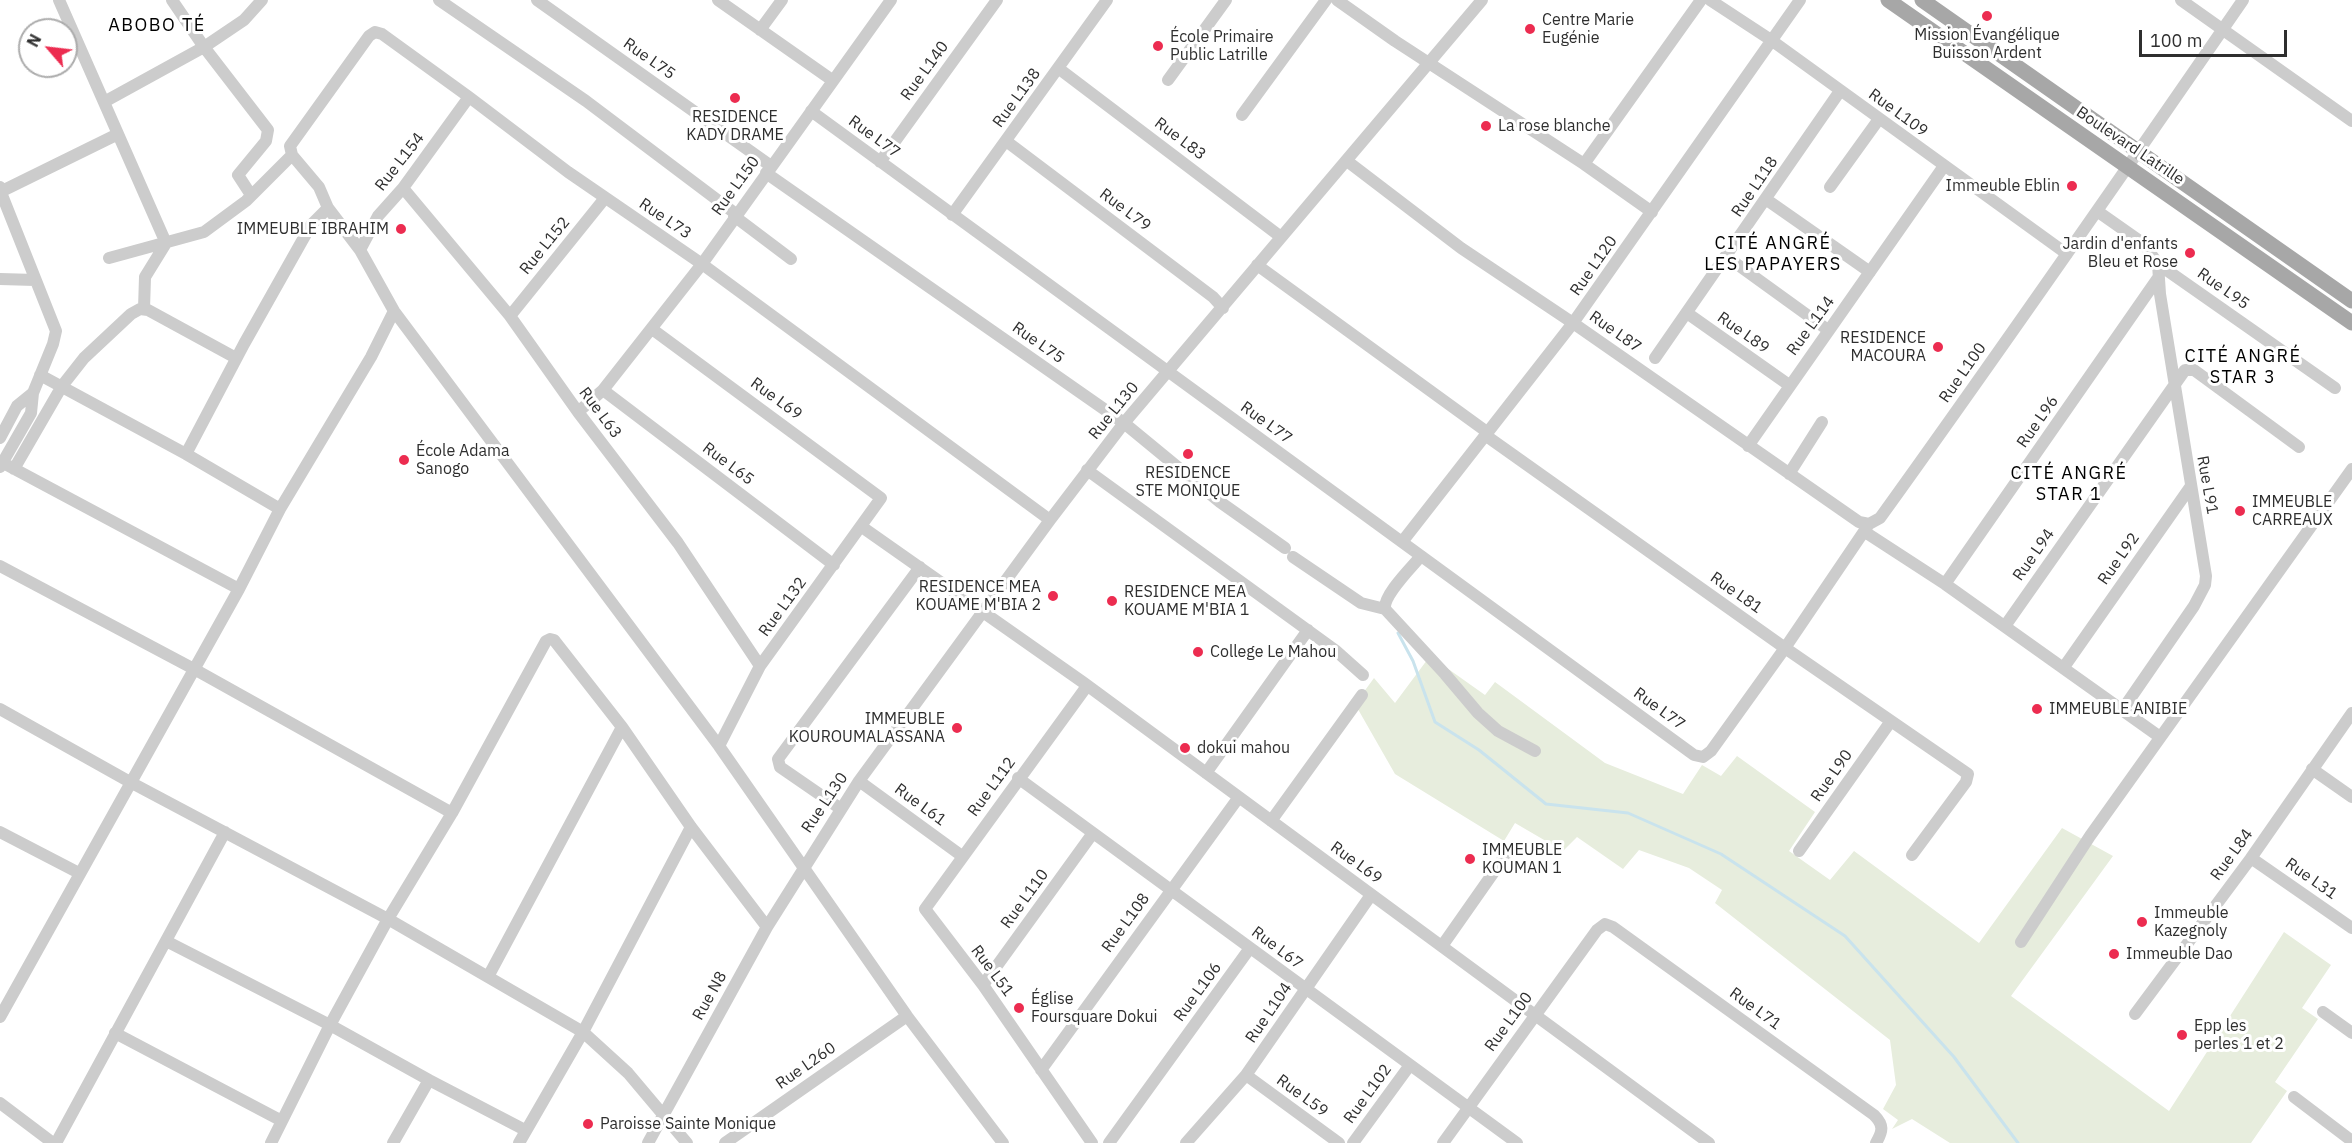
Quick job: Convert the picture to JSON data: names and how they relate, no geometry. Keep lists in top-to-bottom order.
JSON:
{
  "streets": {
    "main road": ["Boulevard Latrille"],
    "street": [
      "Rue L75",
      "Rue L140",
      "Rue L138",
      "Rue L109",
      "Rue L77",
      "Rue L83",
      "Rue L154",
      "Rue L150",
      "Rue L118",
      "Rue L79",
      "Rue L73",
      "Rue L152",
      "Rue L120",
      "Rue L95",
      "Rue L114",
      "Rue L87",
      "Rue L89",
      "Rue L100",
      "Rue L69",
      "Rue L130",
      "Rue L63",
      "Rue L96",
      "Rue L65",
      "Rue L91",
      "Rue L94",
      "Rue L92",
      "Rue L81",
      "Rue L132",
      "Rue L90",
      "Rue L112",
      "Rue L61",
      "Rue L84",
      "Rue L31",
      "Rue L110",
      "Rue L108",
      "Rue L67",
      "Rue L51",
      "Rue L106",
      "Rue N8",
      "Rue L71",
      "Rue L104",
      "Rue L260",
      "Rue L102",
      "Rue L59"
    ]
  },
  "crossings": [
    ["Rue L75", "Rue L150"],
    ["Rue L75", "Rue L130"],
    ["Rue L140", "Rue L77"],
    ["Rue L138", "Rue L77"],
    ["Rue L138", "Rue L83"],
    ["Rue L138", "Rue L79"],
    ["Rue L109", "Rue L118"],
    ["Rue L109", "Rue L120"],
    ["Rue L109", "Rue L114"],
    ["Rue L109", "Rue L100"],
    ["Rue L77", "Rue L150"],
    ["Rue L77", "Rue L120"],
    ["Rue L77", "Rue L100"],
    ["Rue L77", "Rue L130"],
    ["Rue L83", "Rue L130"],
    ["Boulevard Latrille", "Rue L100"],
    ["Rue L154", "Rue L73"],
    ["Rue L154", "Rue L63"],
    ["Rue L150", "Rue L73"],
    ["Rue L150", "Rue L69"],
    ["Rue L150", "Rue L63"],
    ["Rue L150", "Rue L65"],
    ["Rue L118", "Rue L89"],
    ["Rue L79", "Rue L130"],
    ["Rue L73", "Rue L152"],
    ["Rue L73", "Rue L130"],
    ["Rue L152", "Rue L63"],
    ["Rue L120", "Rue L87"],
    ["Rue L120", "Rue L81"],
    ["Rue L95", "Rue L100"],
    ["Rue L95", "Rue L91"],
    ["Rue L114", "Rue L87"],
    ["Rue L114", "Rue L89"],
    ["Rue L87", "Rue L100"],
    ["Rue L87", "Rue L130"],
    ["Rue L87", "Rue L96"],
    ["Rue L87", "Rue L91"],
    ["Rue L87", "Rue L94"],
    ["Rue L87", "Rue L92"],
    ["Rue L100", "Rue L69"],
    ["Rue L100", "Rue L81"],
    ["Rue L100", "Rue L67"],
    ["Rue L100", "Rue L71"],
    ["Rue L69", "Rue L130"],
    ["Rue L69", "Rue L132"],
    ["Rue L69", "Rue L112"],
    ["Rue L69", "Rue L108"],
    ["Rue L69", "Rue L104"],
    ["Rue L130", "Rue L81"],
    ["Rue L130", "Rue L61"],
    ["Rue L130", "Rue N8"],
    ["Rue L63", "Rue L132"],
    ["Rue L96", "Rue L91"],
    ["Rue L65", "Rue L132"],
    ["Rue L91", "Rue L94"],
    ["Rue L91", "Rue L92"],
    ["Rue L81", "Rue L90"],
    ["Rue L112", "Rue L61"],
    ["Rue L112", "Rue L67"],
    ["Rue L112", "Rue L51"],
    ["Rue L84", "Rue L31"],
    ["Rue L110", "Rue L67"],
    ["Rue L110", "Rue L51"],
    ["Rue L108", "Rue L67"],
    ["Rue L108", "Rue L51"],
    ["Rue L67", "Rue L106"],
    ["Rue L67", "Rue L104"],
    ["Rue L67", "Rue L102"],
    ["Rue L104", "Rue L59"]
  ],
  "districts": [
    "ABOBO TÉ",
    "CITÉ ANGRÉ LES PAPAYERS",
    "CITÉ ANGRÉ STAR 3",
    "CITÉ ANGRÉ STAR 1"
  ],
  "places": [
    "Mission Évangélique Buisson Ardent",
    "Centre Marie Eugénie",
    "École Primaire Public Latrille",
    "RESIDENCE KADY DRAME",
    "La rose blanche",
    "Immeuble Eblin",
    "IMMEUBLE IBRAHIM",
    "Jardin d'enfants Bleu et Rose",
    "RESIDENCE MACOURA",
    "RESIDENCE STE MONIQUE",
    "École Adama Sanogo",
    "IMMEUBLE CARREAUX",
    "RESIDENCE MEA KOUAME M'BIA 2",
    "RESIDENCE MEA KOUAME M'BIA 1",
    "College Le Mahou",
    "IMMEUBLE ANIBIE",
    "IMMEUBLE KOUROUMALASSANA",
    "dokui mahou",
    "IMMEUBLE KOUMAN 1",
    "Immeuble Kazegnoly",
    "Immeuble Dao",
    "Église Foursquare Dokui",
    "Epp les perles 1 et 2",
    "Paroisse Sainte Monique"
  ],
  "scale_bar": "100 m",
  "north": "top left"
}
